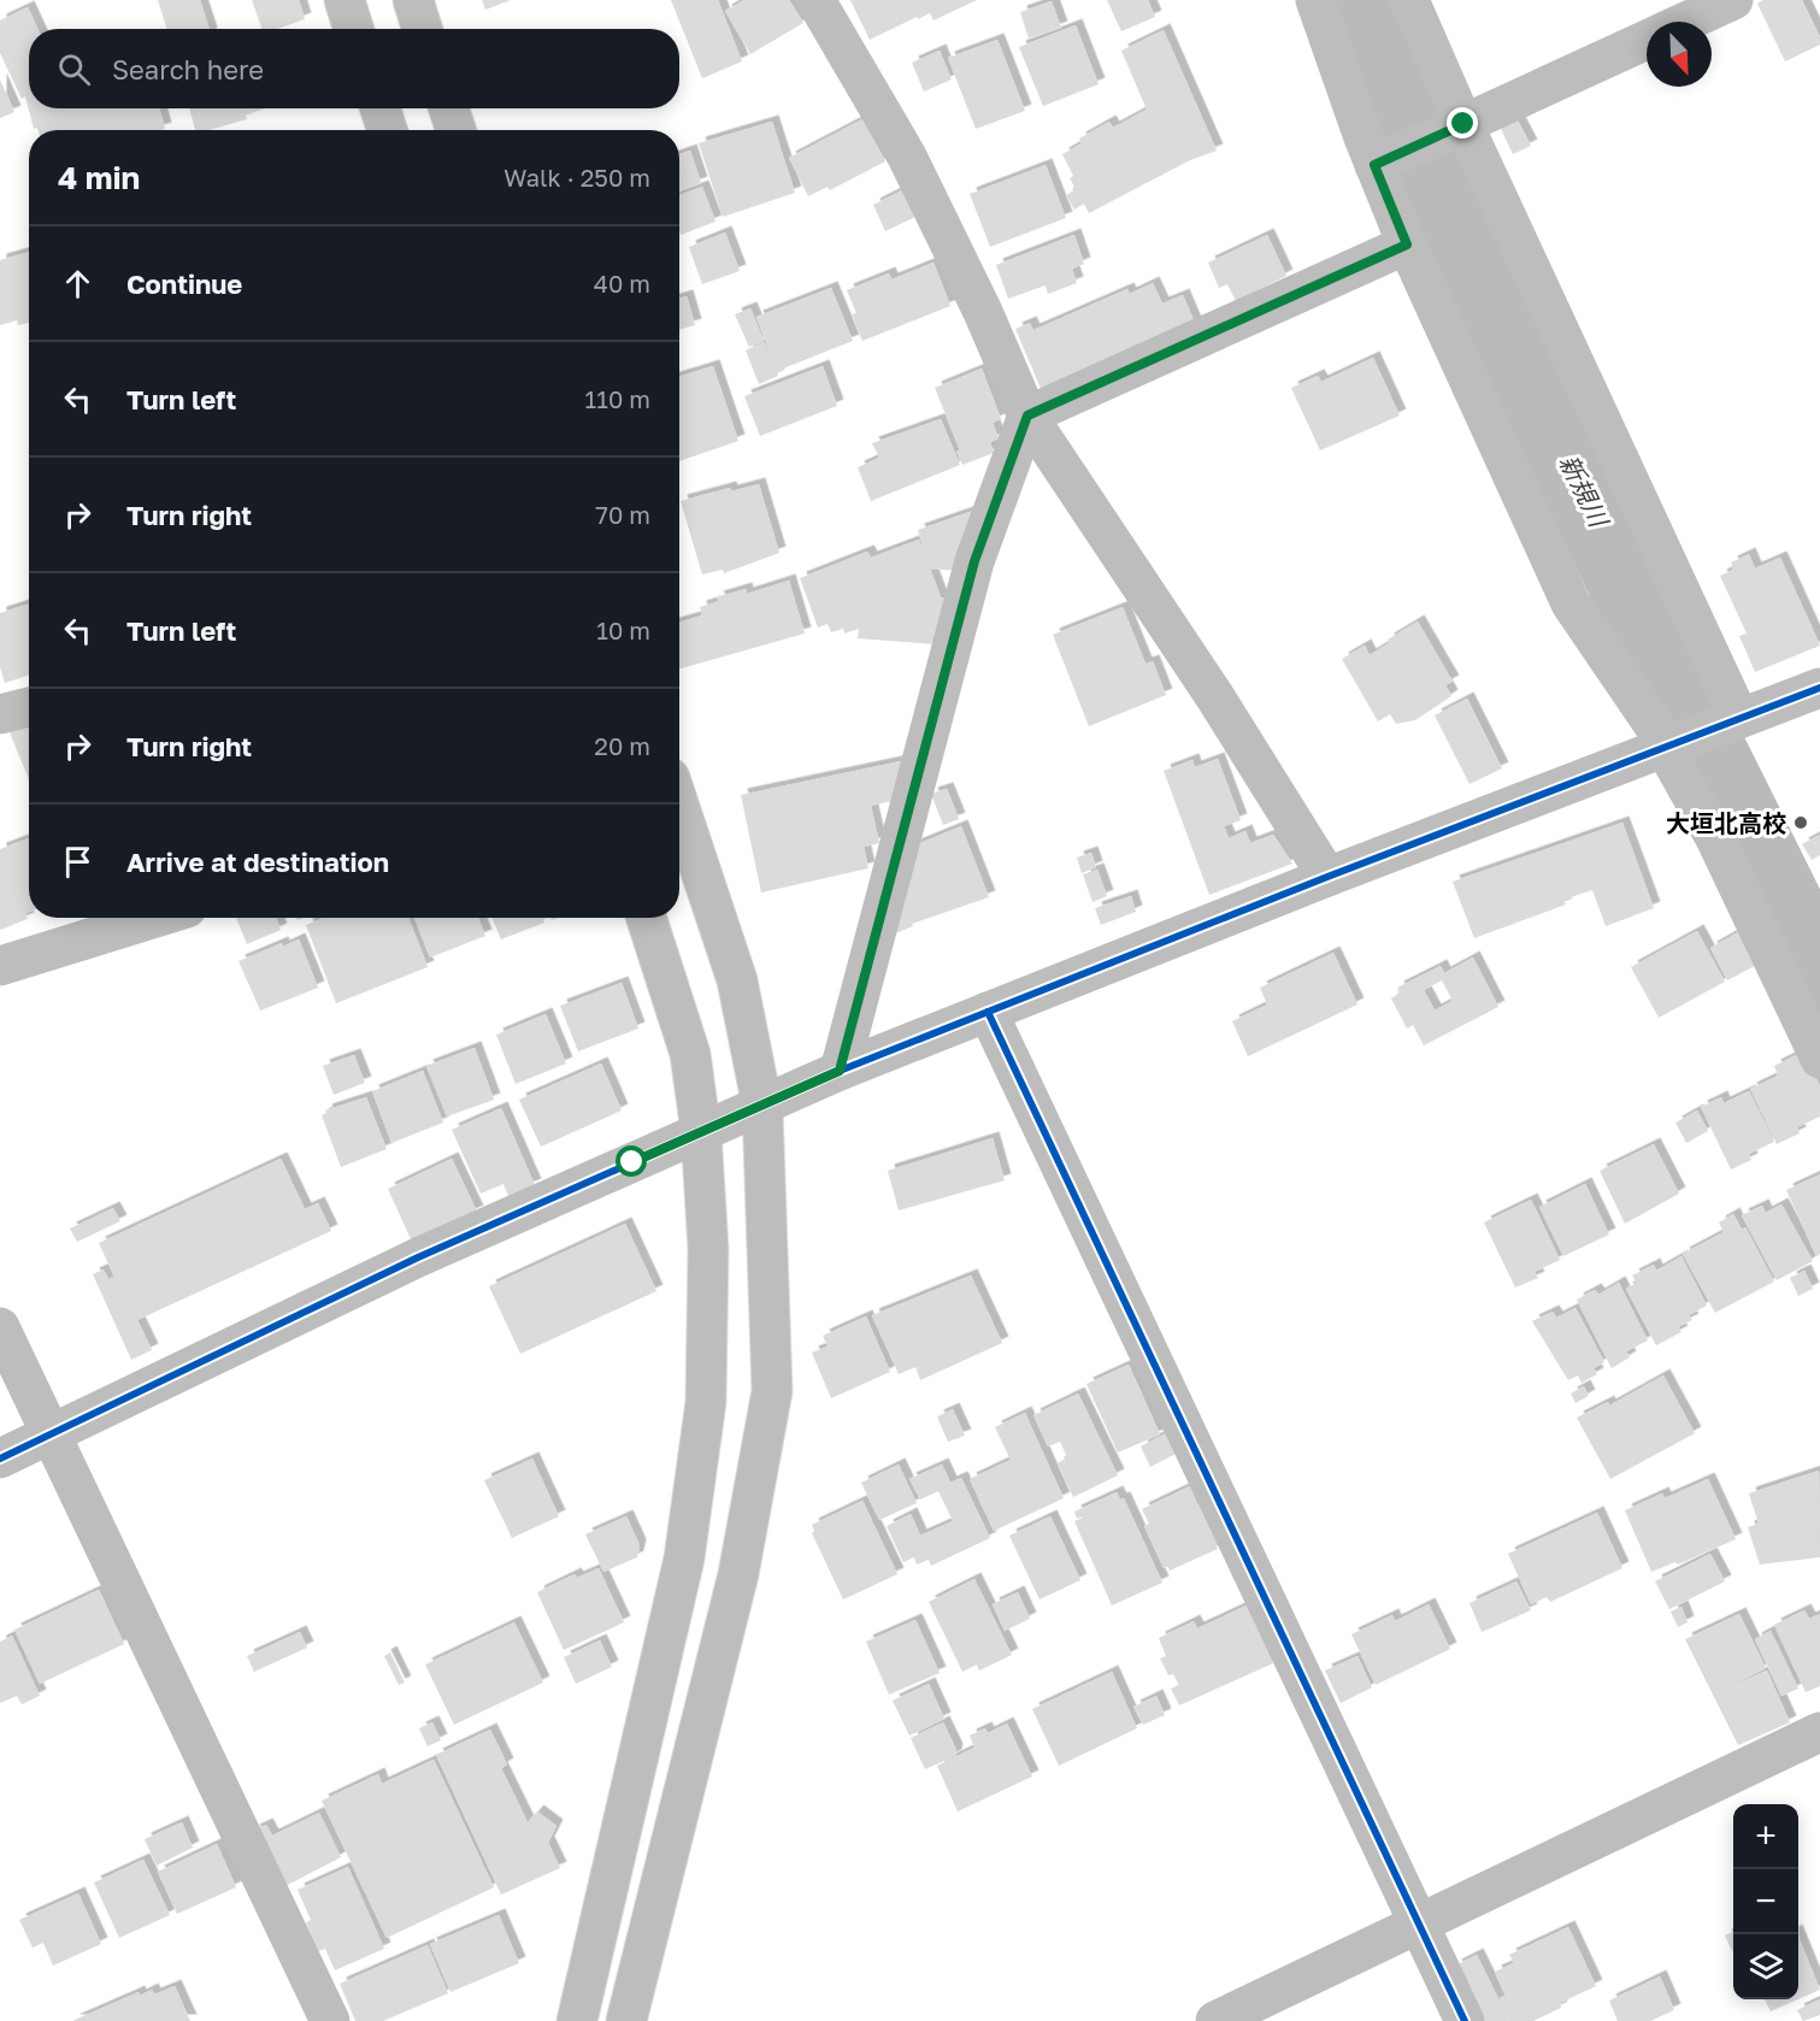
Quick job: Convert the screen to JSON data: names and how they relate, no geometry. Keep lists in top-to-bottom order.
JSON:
{
  "water": ["新規川"],
  "places": ["大垣北高校"],
  "north": "bottom right",
  "page": {
    "search": "Search here",
    "heading": ["4 min", "Walk · 250 m"],
    "list": [
      ["Continue", "40 m"],
      ["Turn left", "110 m"],
      ["Turn right", "70 m"],
      ["Turn left", "10 m"],
      ["Turn right", "20 m"],
      "Arrive at destination"
    ],
    "map_buttons": ["+", "−"]
  }
}
